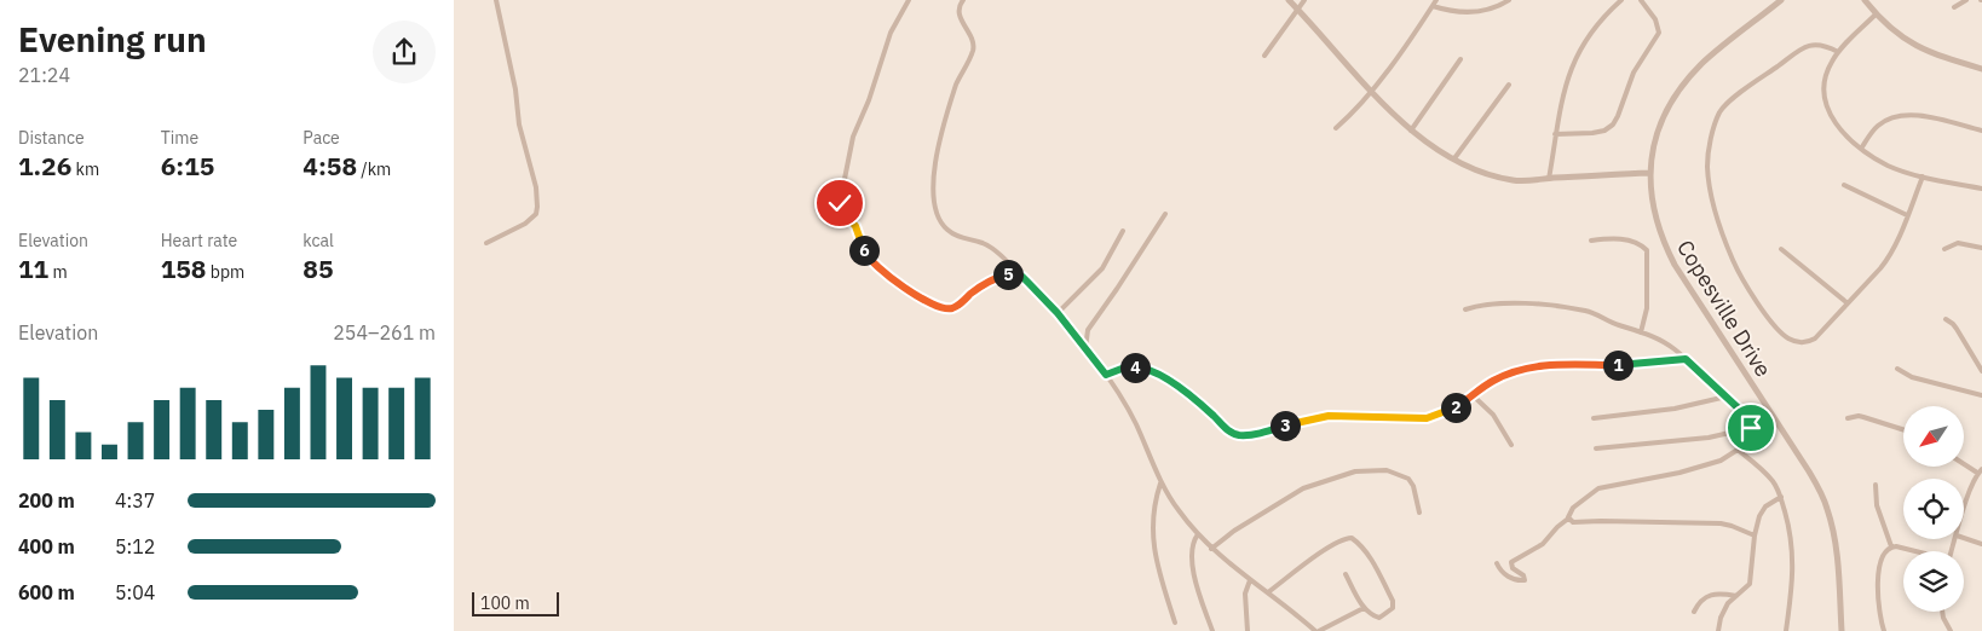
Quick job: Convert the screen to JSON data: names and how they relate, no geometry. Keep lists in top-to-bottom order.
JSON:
{
  "streets": {
    "street": ["Copesville Drive"]
  },
  "scale_bar": "100 m",
  "north": "bottom left",
  "page": {
    "heading": ["Evening run", "21:24"],
    "stats": [
      ["Distance", "1.26 km"],
      ["Time", "6:15"],
      ["Pace", "4:58 /km"],
      ["Elevation", "11 m"],
      ["Heart rate", "158 bpm"],
      ["kcal", "85"]
    ],
    "pins": [
      "6",
      "5",
      "1",
      "4",
      "2",
      "3"
    ],
    "chart": ["Elevation", "254–261 m"],
    "list": [
      {
        "name": "200 m",
        "note": "4:37"
      },
      {
        "name": "400 m",
        "note": "5:12"
      },
      {
        "name": "600 m",
        "note": "5:04"
      }
    ],
    "scale": "100 m"
  }
}
